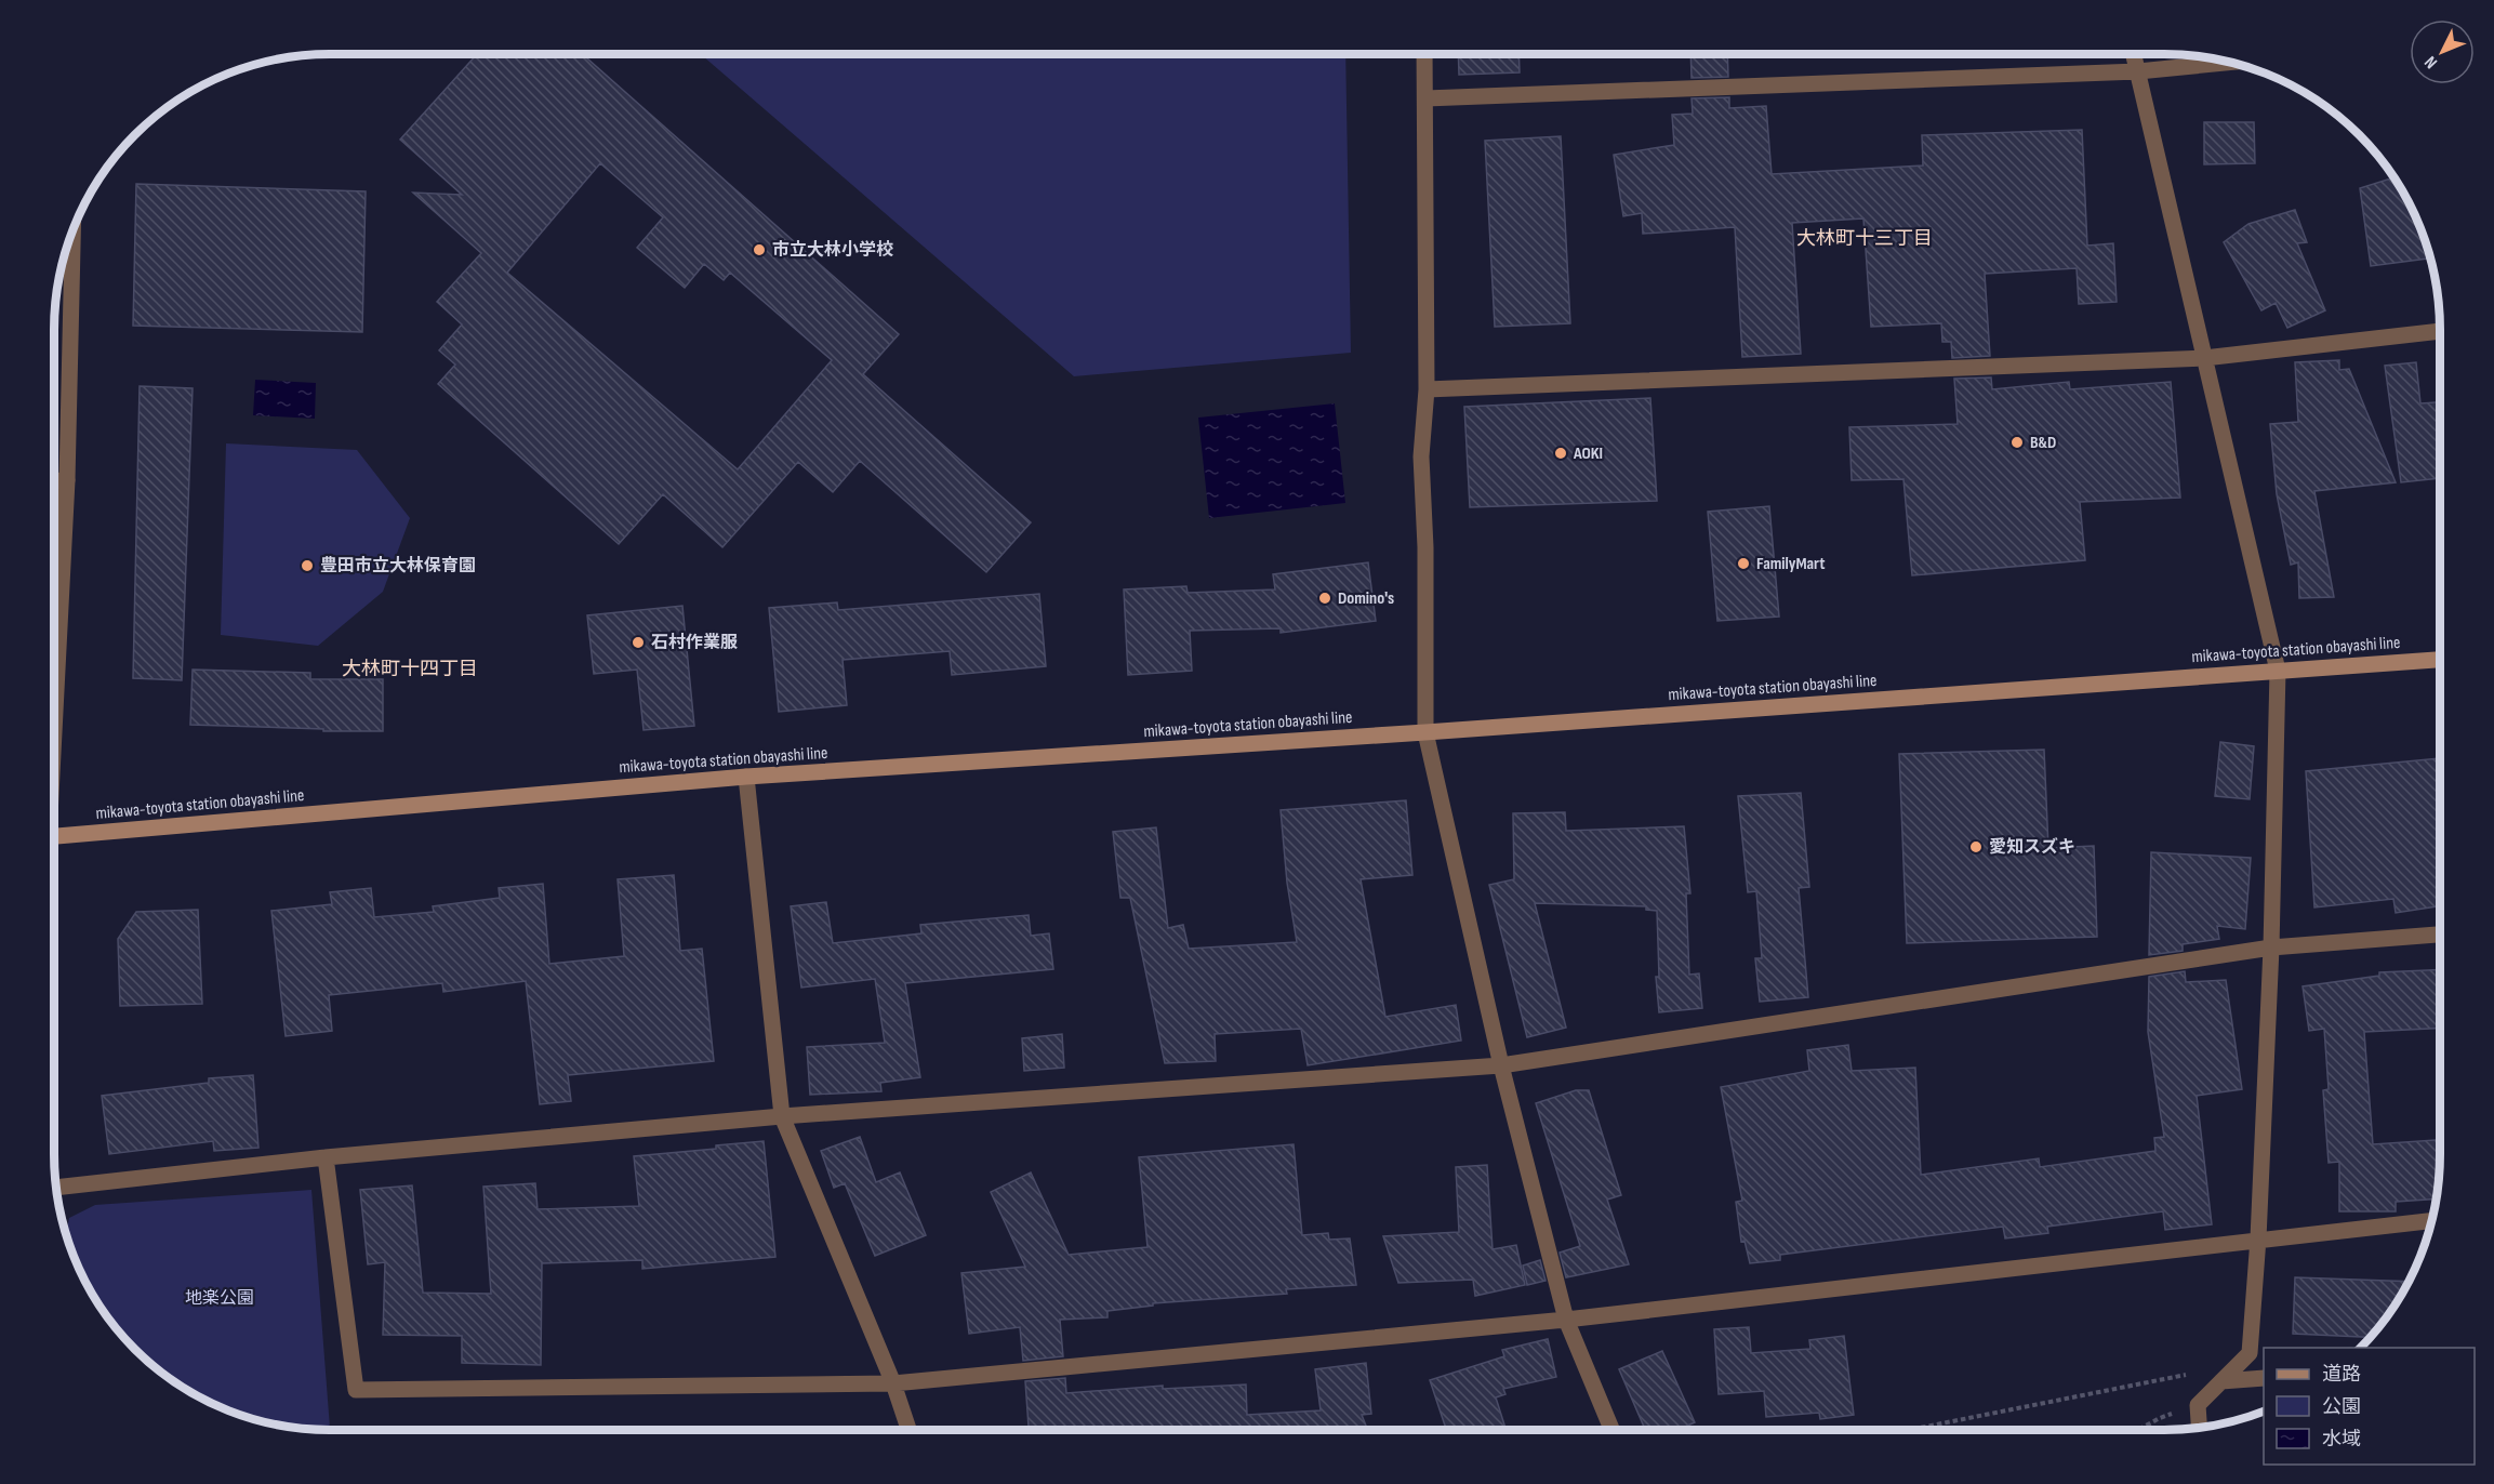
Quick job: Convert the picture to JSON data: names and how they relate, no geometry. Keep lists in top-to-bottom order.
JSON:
{
  "streets": {
    "main road": ["mikawa-toyota station obayashi line"]
  },
  "districts": ["大林町十三丁目", "大林町十四丁目"],
  "parks": ["地楽公園"],
  "places": [
    "市立大林小学校",
    "B&D",
    "AOKI",
    "FamilyMart",
    "豊田市立大林保育園",
    "Domino's",
    "石村作業服",
    "愛知スズキ"
  ],
  "legend": ["道路", "公園", "水域"],
  "north": "bottom left"
}
